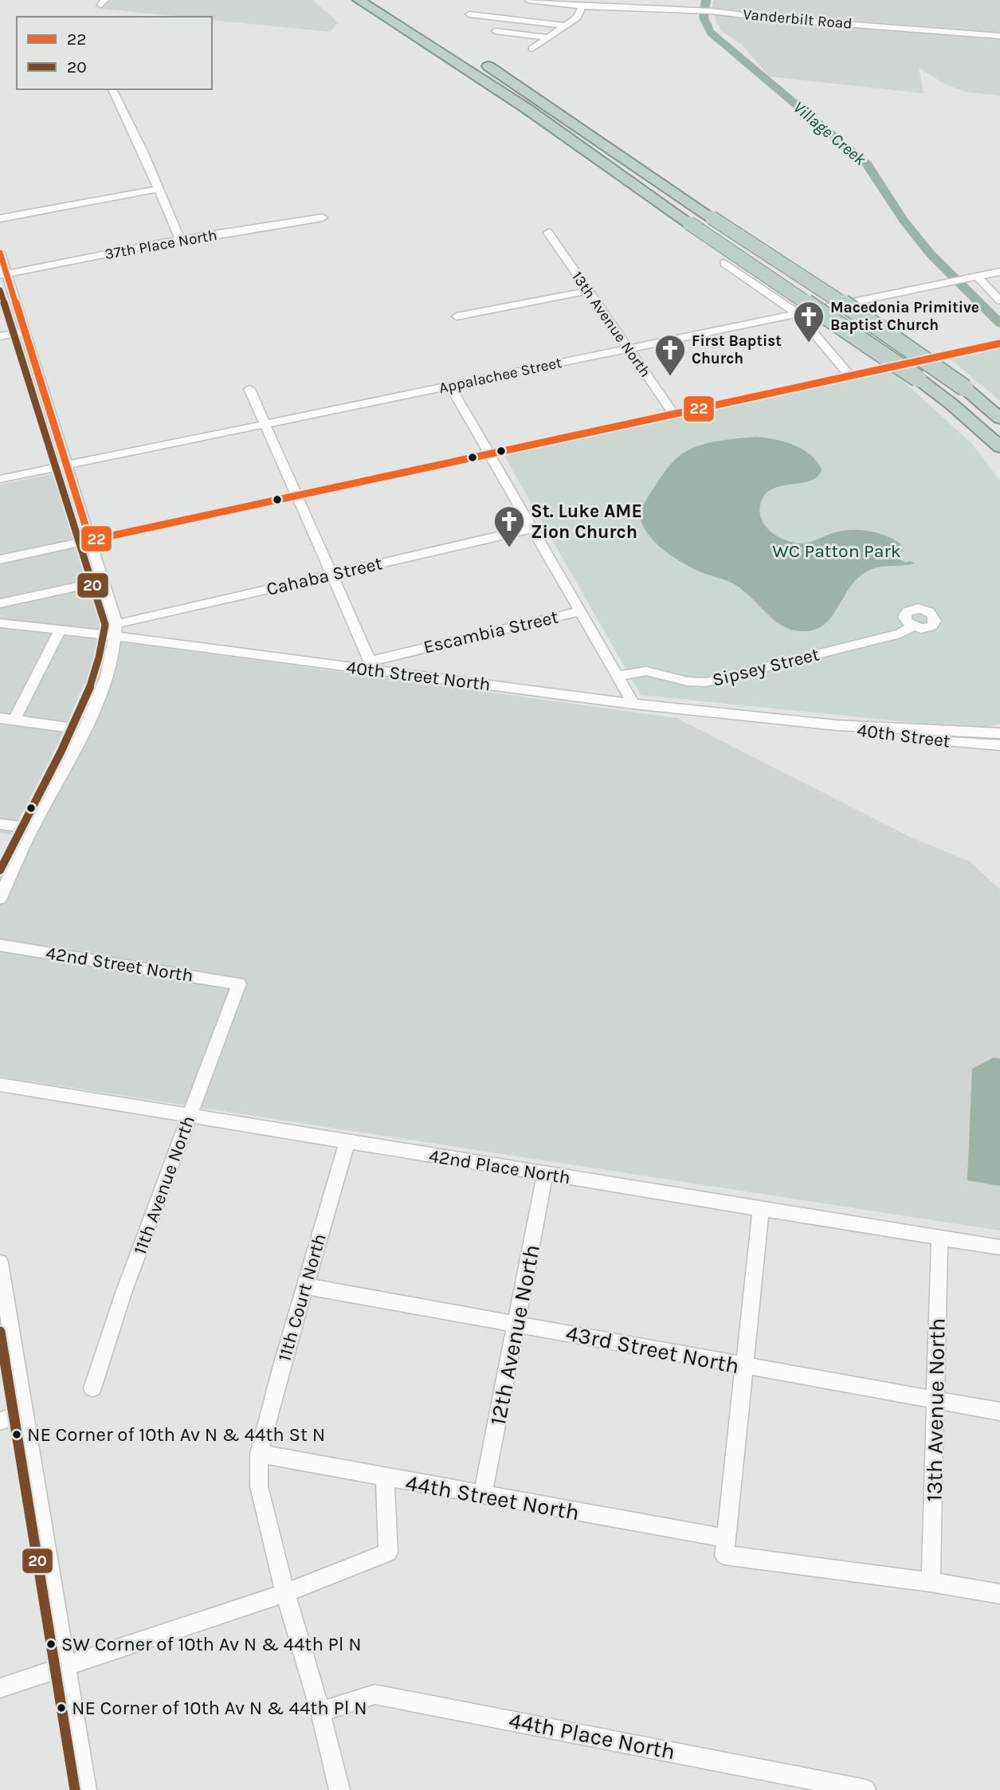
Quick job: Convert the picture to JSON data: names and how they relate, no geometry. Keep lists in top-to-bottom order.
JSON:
{
  "streets": {
    "street": [
      "Vanderbilt Road",
      "37th Place North",
      "13th Avenue North",
      "Appalachee Street",
      "Cahaba Street",
      "Escambia Street",
      "Sipsey Street",
      "40th Street North",
      "40th Street",
      "42nd Street North",
      "42nd Place North",
      "11th Avenue North",
      "11th Court North",
      "12th Avenue North",
      "43rd Street North",
      "44th Street North",
      "44th Place North"
    ]
  },
  "crossings": [
    ["13th Avenue North", "Appalachee Street"],
    ["13th Avenue North", "42nd Place North"],
    ["13th Avenue North", "43rd Street North"],
    ["13th Avenue North", "44th Street North"],
    ["Cahaba Street", "40th Street North"],
    ["Escambia Street", "40th Street North"],
    ["40th Street North", "40th Street"],
    ["42nd Street North", "11th Avenue North"],
    ["42nd Place North", "11th Avenue North"],
    ["42nd Place North", "11th Court North"],
    ["42nd Place North", "12th Avenue North"],
    ["11th Court North", "43rd Street North"],
    ["11th Court North", "44th Street North"],
    ["12th Avenue North", "43rd Street North"],
    ["12th Avenue North", "44th Street North"]
  ],
  "water": ["Village Creek"],
  "parks": ["WC Patton Park"],
  "places": {
    "church": ["Macedonia Primitive Baptist Church", "First Baptist Church", "St. Luke AME Zion Church"],
    "other": ["NE Corner of 10th Av N & 44th St N", "SW Corner of 10th Av N & 44th Pl N", "NE Corner of 10th Av N & 44th Pl N"]
  },
  "lines": ["transit line 22", "transit line 20"],
  "legend": ["22", "20"]
}
